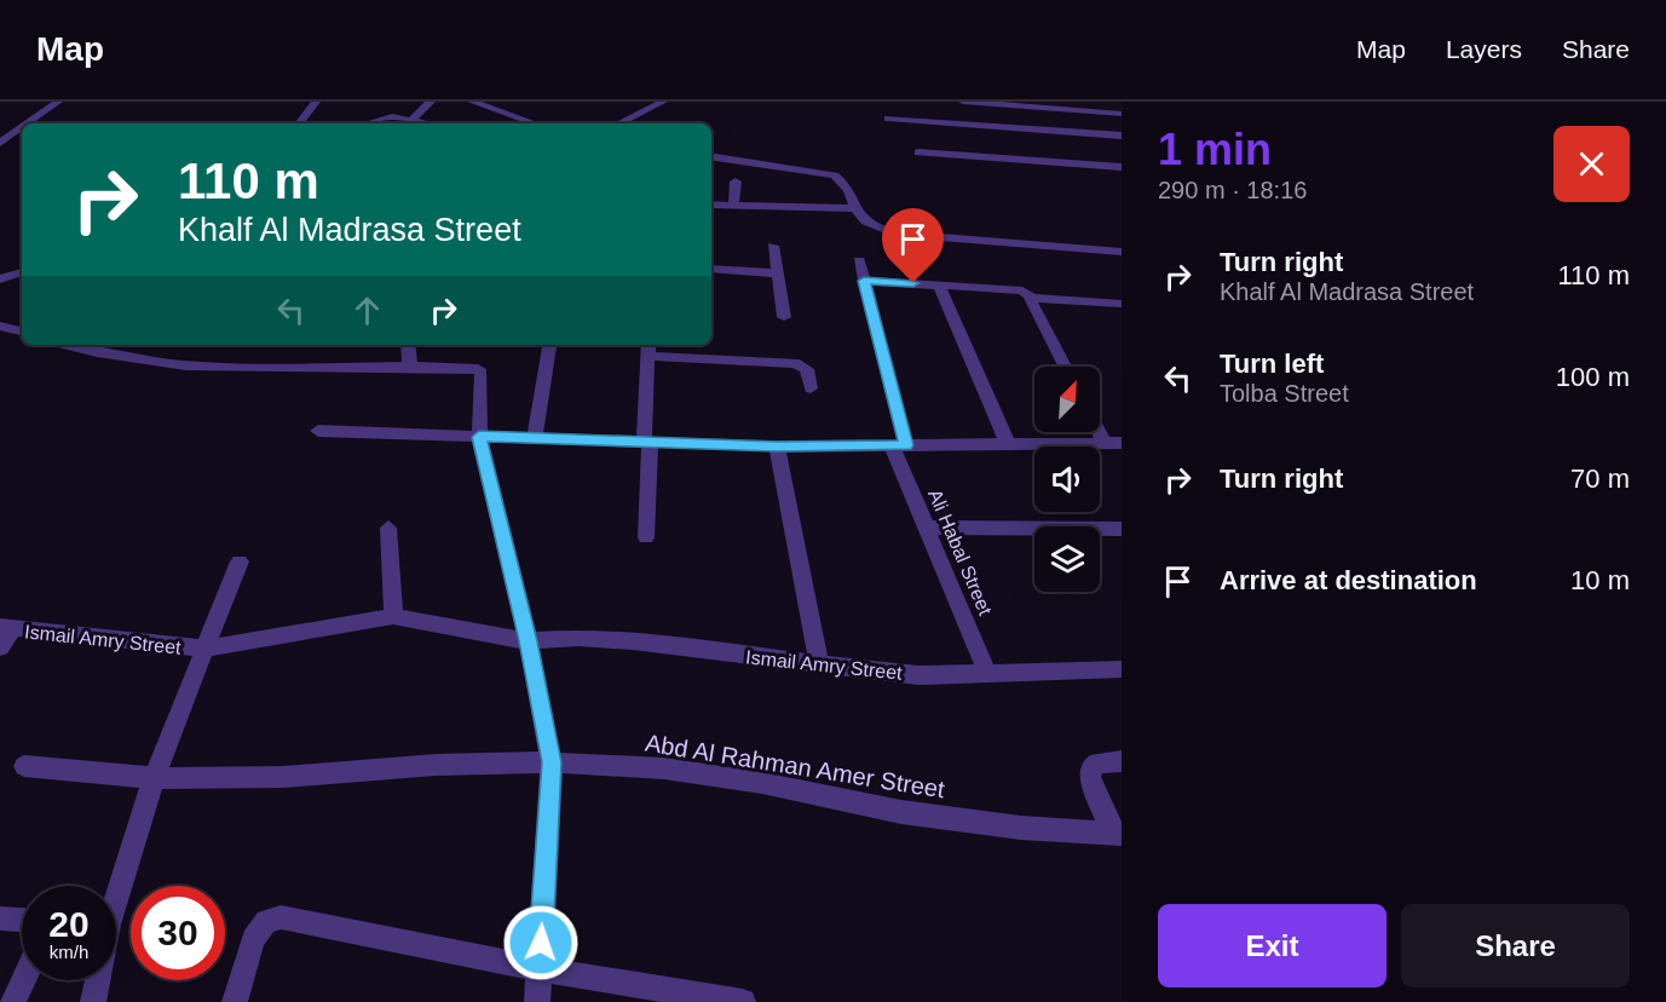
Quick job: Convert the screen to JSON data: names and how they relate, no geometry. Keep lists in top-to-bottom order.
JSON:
{
  "streets": {
    "street": ["Ali Habal Street", "Ismail Amry Street", "Abd Al Rahman Amer Street"]
  },
  "crossings": [
    ["Ali Habal Street", "Ismail Amry Street"]
  ],
  "north": "top right",
  "page": {
    "header": "Map",
    "nav": ["Map", "Layers", "Share"],
    "heading": ["1 min", "290 m · 18:16"],
    "turn": ["110 m", "Khalf Al Madrasa Street"],
    "list": [
      {
        "name": "Turn right",
        "note": "Khalf Al Madrasa Street",
        "value": "110 m"
      },
      {
        "name": "Turn left",
        "note": "Tolba Street",
        "value": "100 m"
      },
      {
        "name": "Turn right",
        "value": "70 m"
      },
      {
        "name": "Arrive at destination",
        "value": "10 m"
      }
    ],
    "speed": "20 km/h",
    "limit": "30",
    "buttons": ["Exit", "Share"]
  }
}
